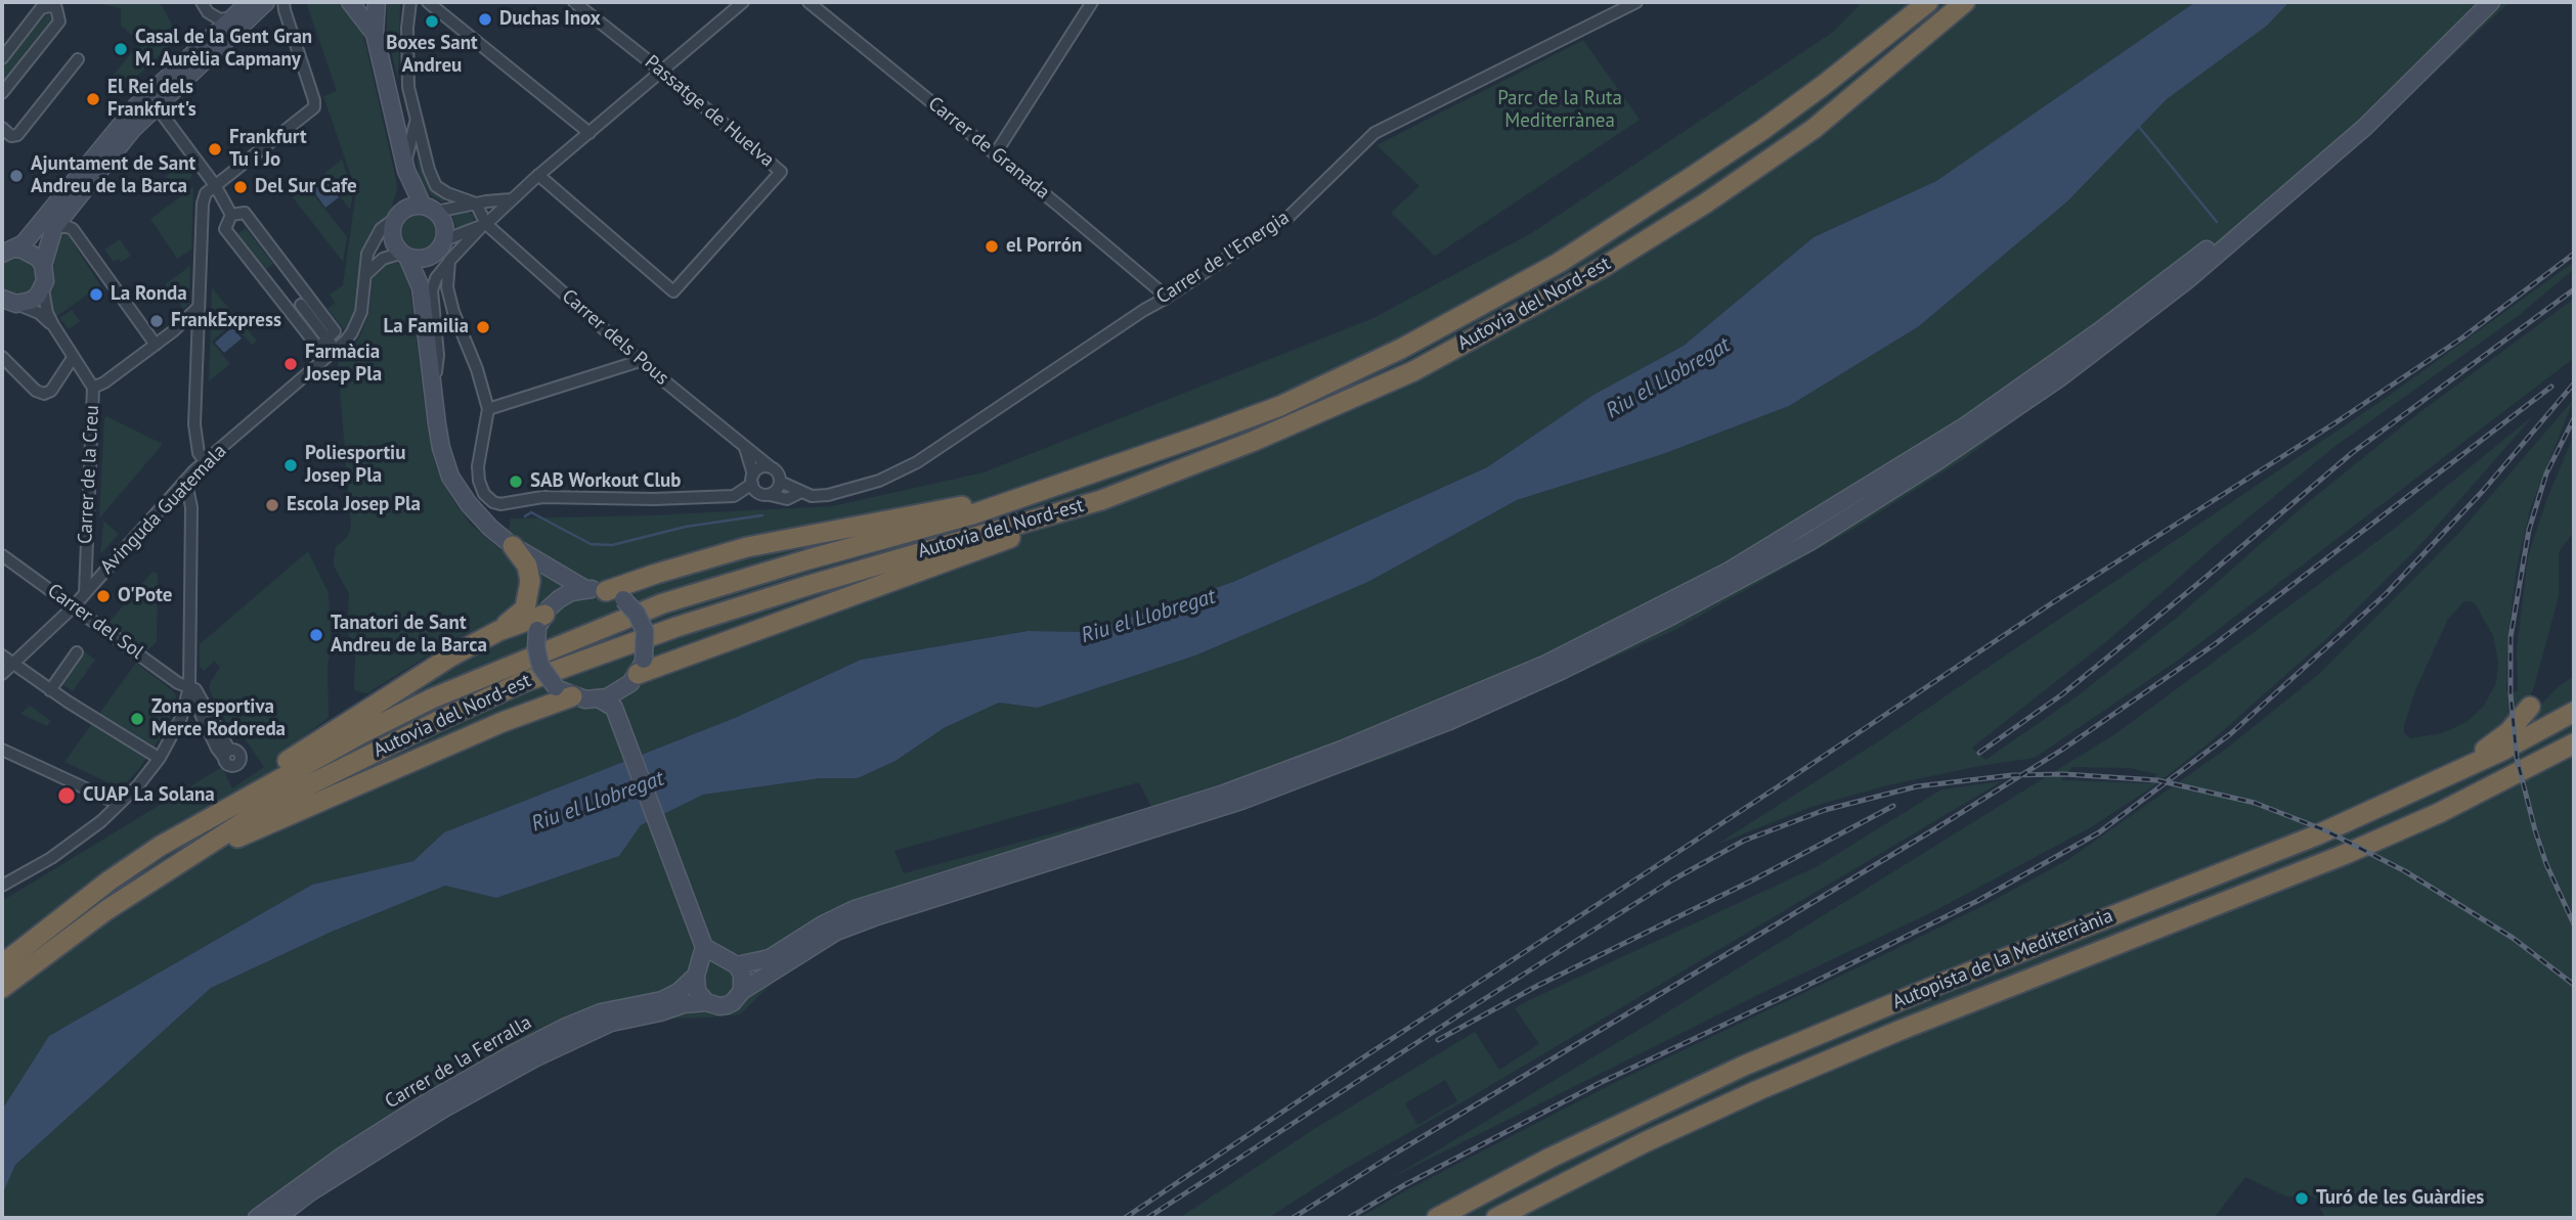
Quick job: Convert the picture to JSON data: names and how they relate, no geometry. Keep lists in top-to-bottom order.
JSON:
{
  "streets": {
    "highway": ["Autovia del Nord-est", "Autopista de la Mediterrània"],
    "street": [
      "Passatge de Huelva",
      "Carrer de Granada",
      "Carrer de l'Energia",
      "Carrer dels Pous",
      "Carrer de la Creu",
      "Avinguda Guatemala",
      "Carrer del Sol",
      "Carrer de la Ferralla"
    ]
  },
  "crossings": [
    ["Carrer de Granada", "Carrer de l'Energia"],
    ["Carrer de l'Energia", "Carrer dels Pous"],
    ["Carrer de la Creu", "Avinguda Guatemala"],
    ["Avinguda Guatemala", "Carrer del Sol"]
  ],
  "water": ["Riu el Llobregat"],
  "parks": ["Parc de la Ruta Mediterrànea"],
  "places": [
    "Duchas Inox",
    "Boxes Sant Andreu",
    "Casal de la Gent Gran M. Aurèlia Capmany",
    "El Rei dels Frankfurt's",
    "Frankfurt Tu i Jo",
    "Ajuntament de Sant Andreu de la Barca",
    "Del Sur Cafe",
    "el Porrón",
    "La Ronda",
    "FrankExpress",
    "La Familia",
    "Farmàcia Josep Pla",
    "Poliesportiu Josep Pla",
    "SAB Workout Club",
    "Escola Josep Pla",
    "O'Pote",
    "Tanatori de Sant Andreu de la Barca",
    "Zona esportiva Merce Rodoreda",
    "CUAP La Solana",
    "Turó de les Guàrdies"
  ]
}
